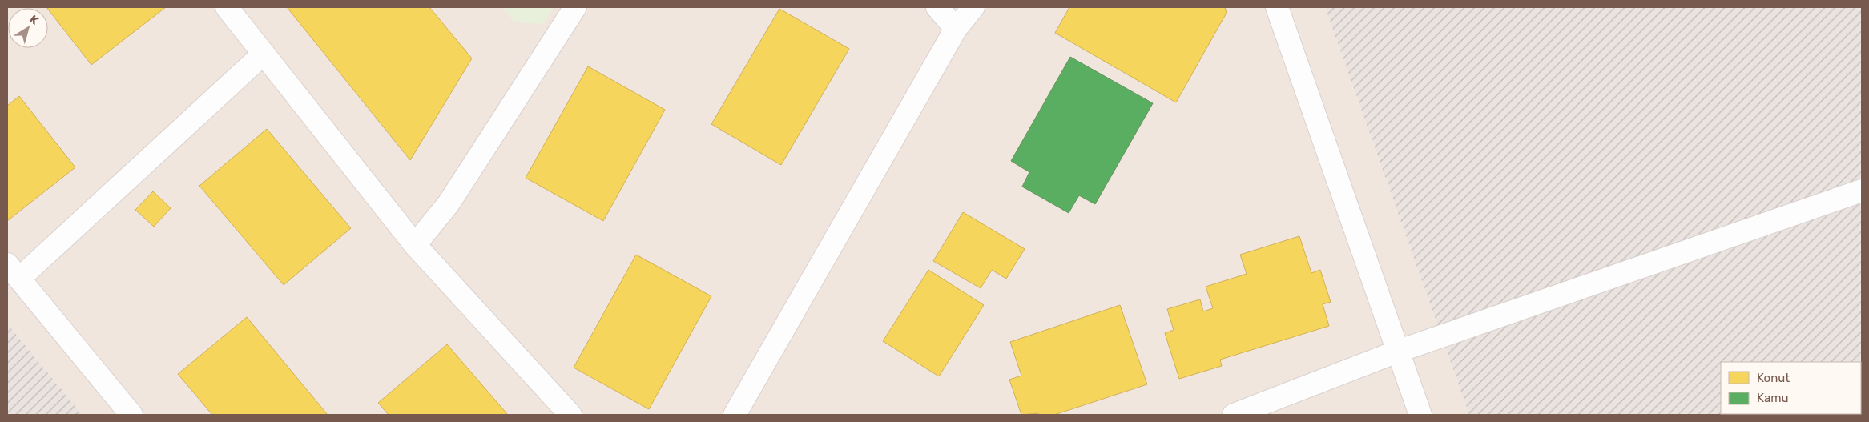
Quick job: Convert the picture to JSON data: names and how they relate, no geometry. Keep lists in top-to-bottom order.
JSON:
{
  "legend": ["Konut", "Kamu"],
  "north": "top right"
}
